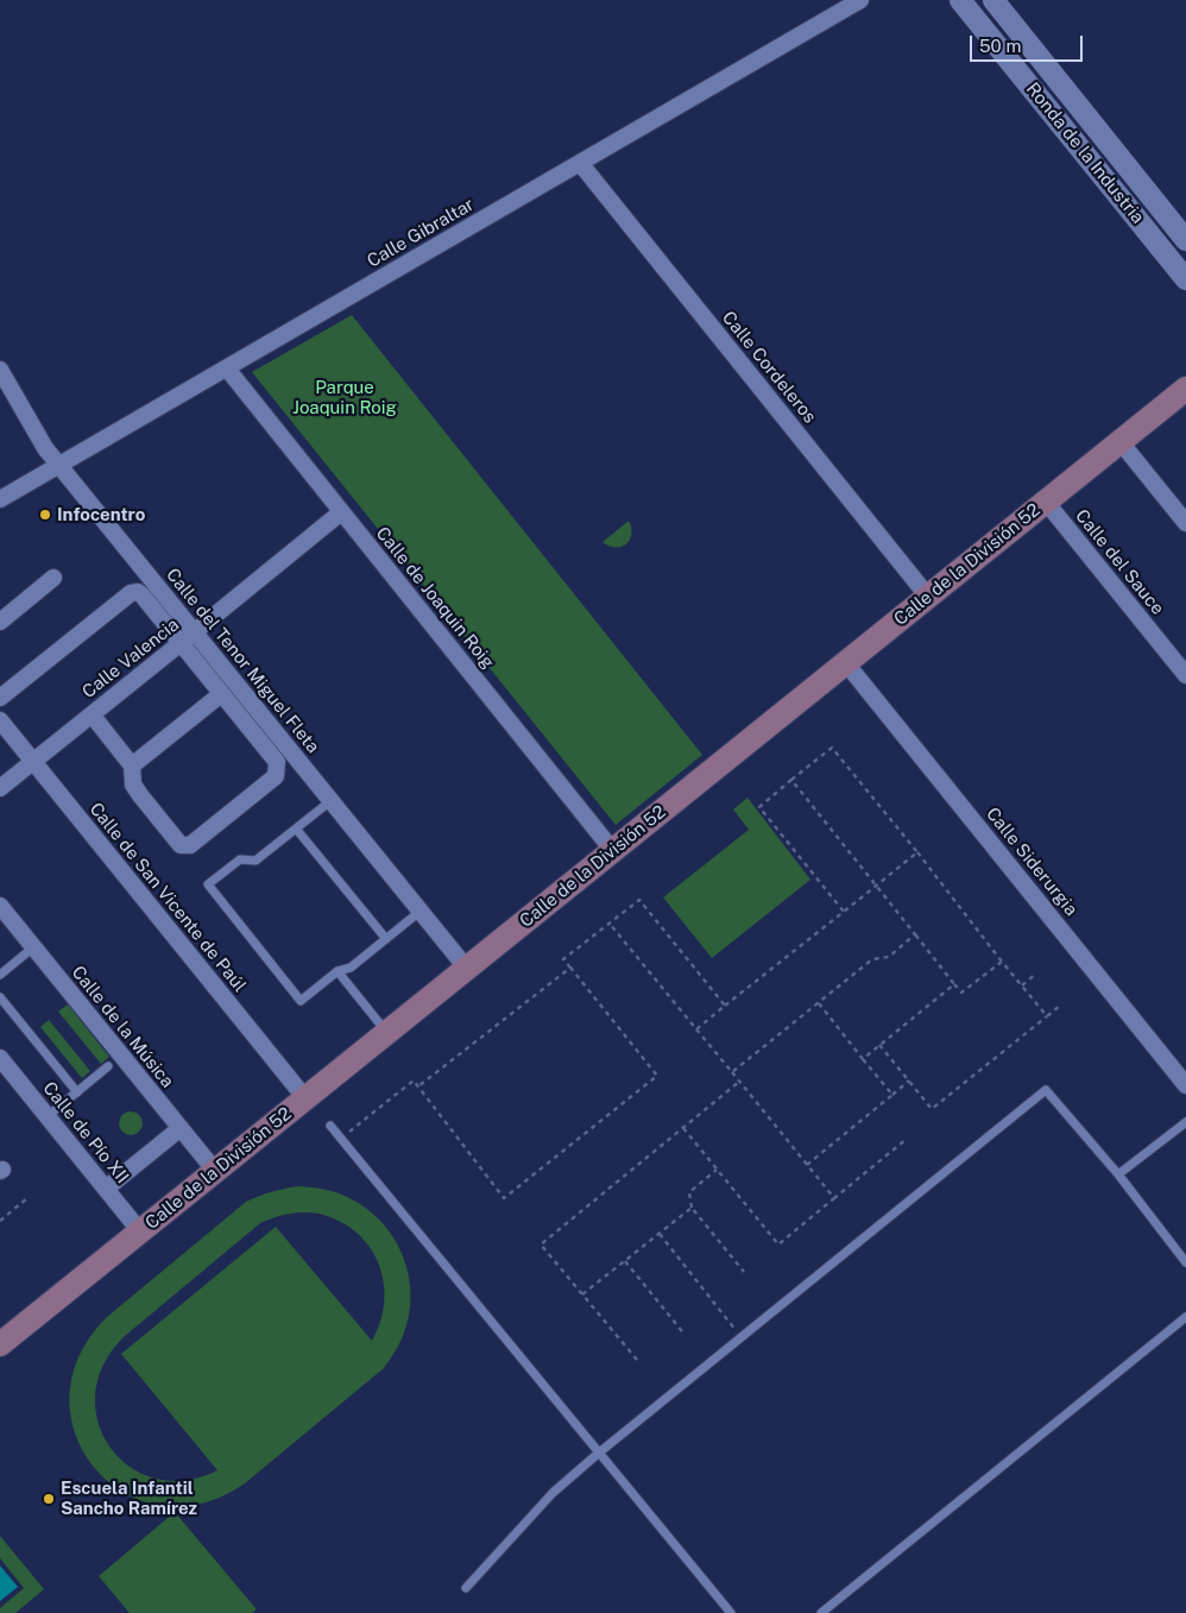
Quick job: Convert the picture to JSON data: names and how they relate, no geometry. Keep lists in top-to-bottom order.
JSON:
{
  "streets": {
    "main road": ["Calle de la División 52"],
    "street": [
      "Ronda de la Industria",
      "Calle Gibraltar",
      "Calle Cordeleros",
      "Calle del Sauce",
      "Calle de Joaquin Roig",
      "Calle Valencia",
      "Calle del Tenor Miguel Fleta",
      "Calle Siderurgia",
      "Calle de San Vicente de Paúl",
      "Calle de la Música",
      "Calle de Pío XII"
    ]
  },
  "crossings": [
    ["Calle Gibraltar", "Calle Cordeleros"],
    ["Calle Gibraltar", "Calle de Joaquin Roig"],
    ["Calle Gibraltar", "Calle del Tenor Miguel Fleta"],
    ["Calle Cordeleros", "Calle de la División 52"],
    ["Calle del Sauce", "Calle de la División 52"],
    ["Calle de la División 52", "Calle de Joaquin Roig"],
    ["Calle de la División 52", "Calle del Tenor Miguel Fleta"],
    ["Calle de la División 52", "Calle Siderurgia"],
    ["Calle de la División 52", "Calle de San Vicente de Paúl"],
    ["Calle de la División 52", "Calle de la Música"],
    ["Calle de la División 52", "Calle de Pío XII"],
    ["Calle de Joaquin Roig", "Calle Valencia"],
    ["Calle Valencia", "Calle del Tenor Miguel Fleta"],
    ["Calle Valencia", "Calle de San Vicente de Paúl"]
  ],
  "parks": ["Parque Joaquin Roig"],
  "places": ["Infocentro", "Escuela Infantil Sancho Ramírez"],
  "scale_bar": "50 m"
}
